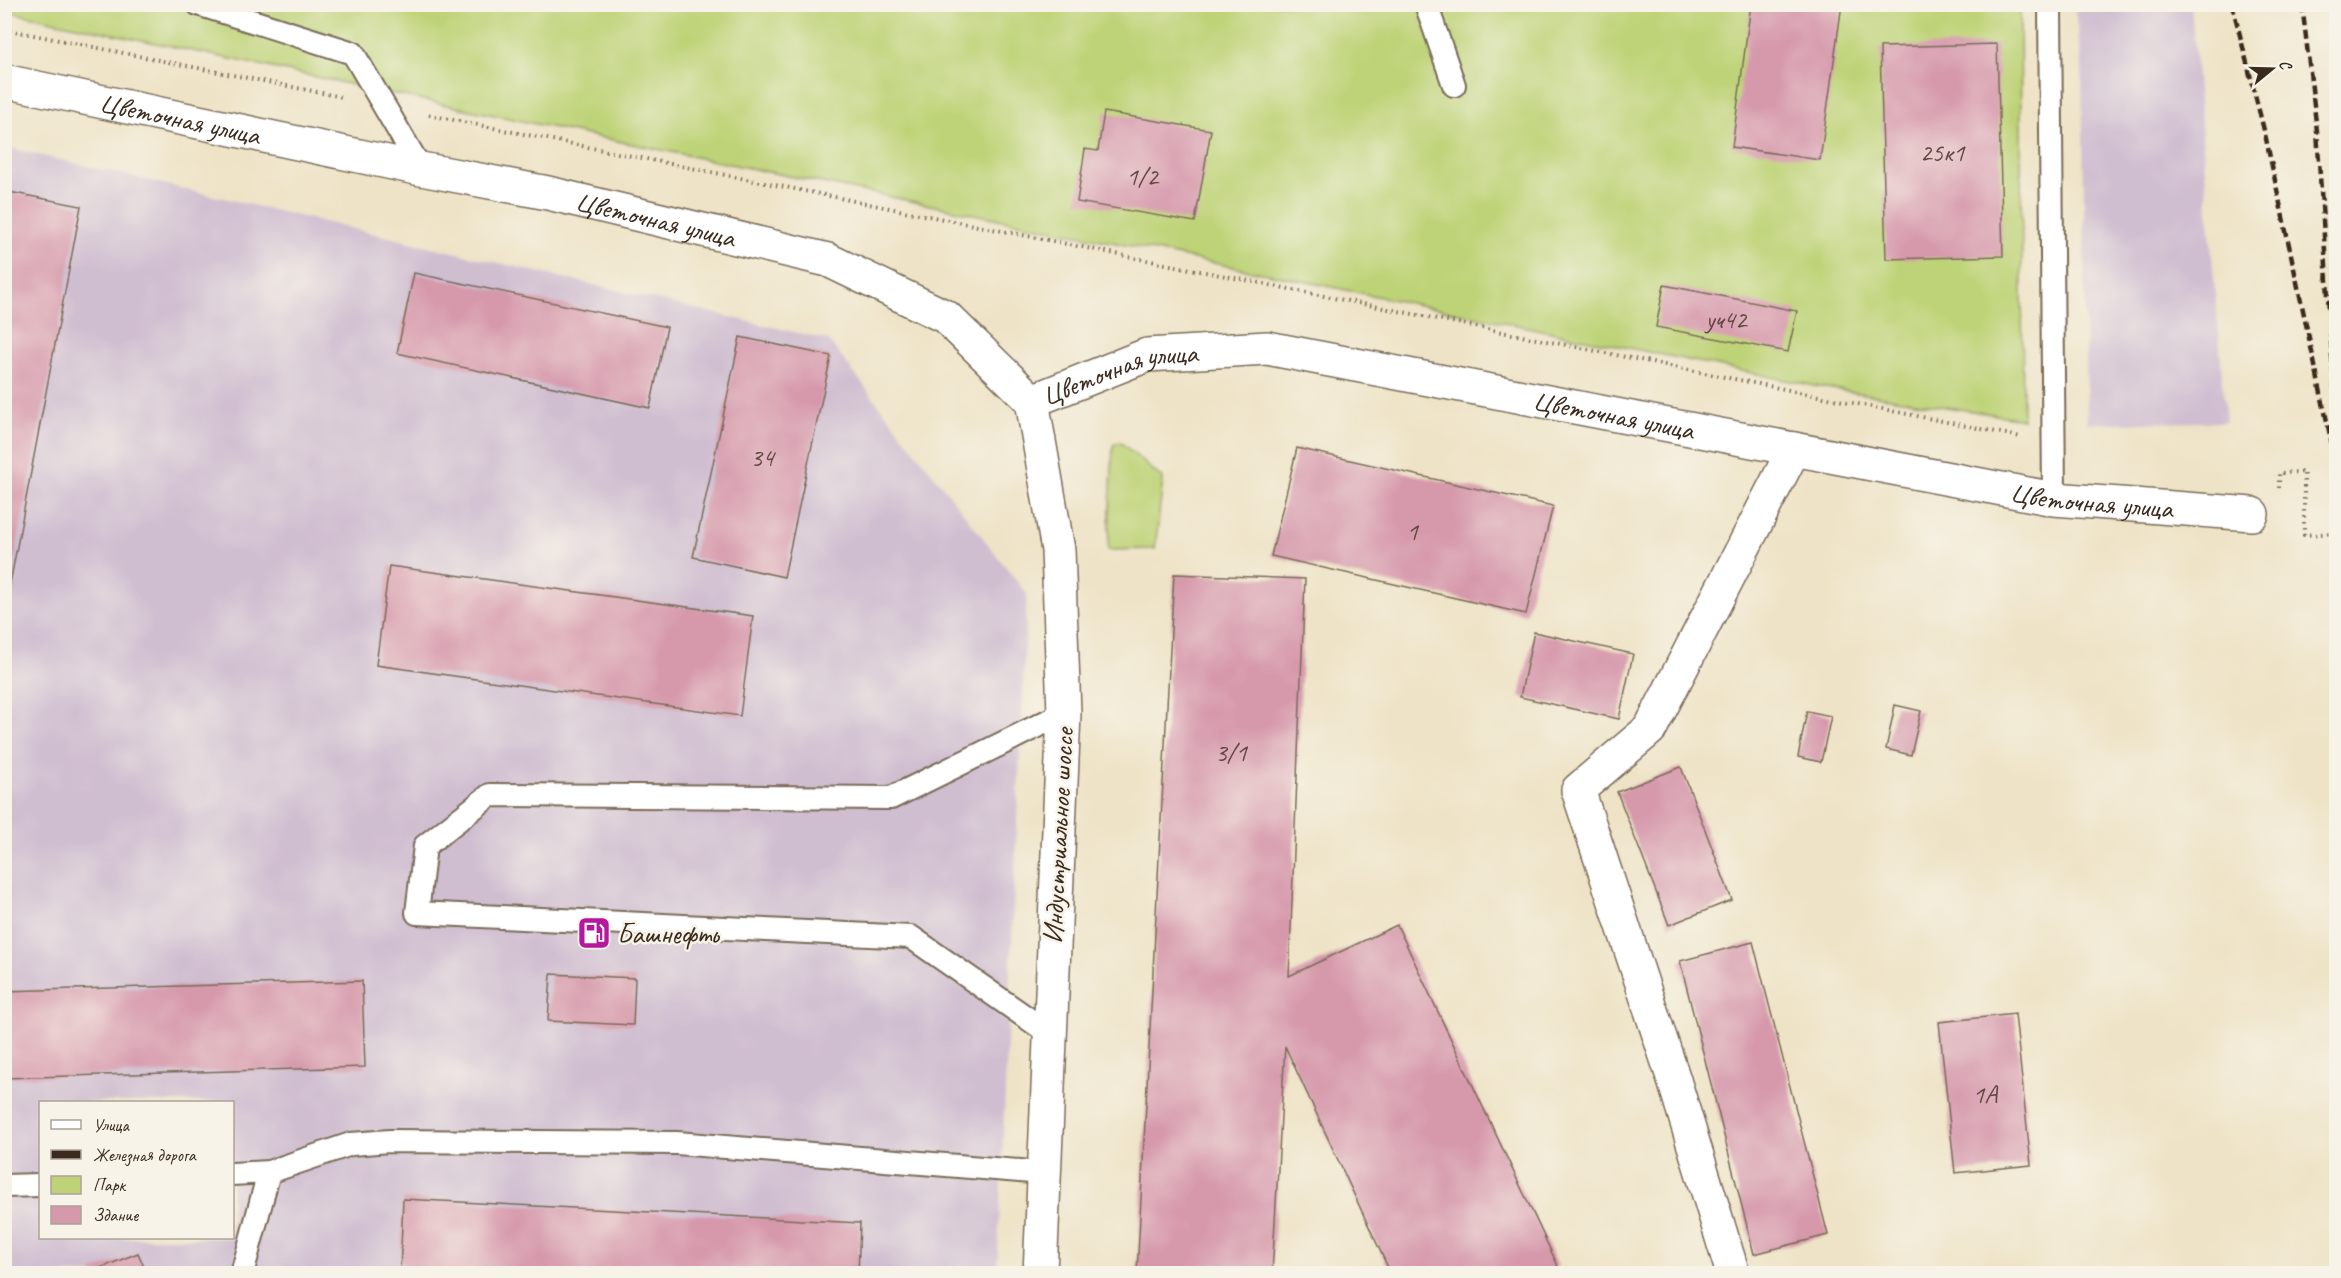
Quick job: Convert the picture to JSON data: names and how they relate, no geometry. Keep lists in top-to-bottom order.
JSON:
{
  "streets": {
    "street": ["Цветочная улица", "Индустриальное шоссе"]
  },
  "crossings": [
    ["Цветочная улица", "Индустриальное шоссе"]
  ],
  "places": {
    "fuel station": ["Башнефть"]
  },
  "house_numbers": [
    "25к1",
    "1/2",
    "уч42",
    "34",
    "1",
    "3/1",
    "1А"
  ],
  "legend": [
    "Улица",
    "Железная дорога",
    "Парк",
    "Здание"
  ],
  "north": "right"
}
